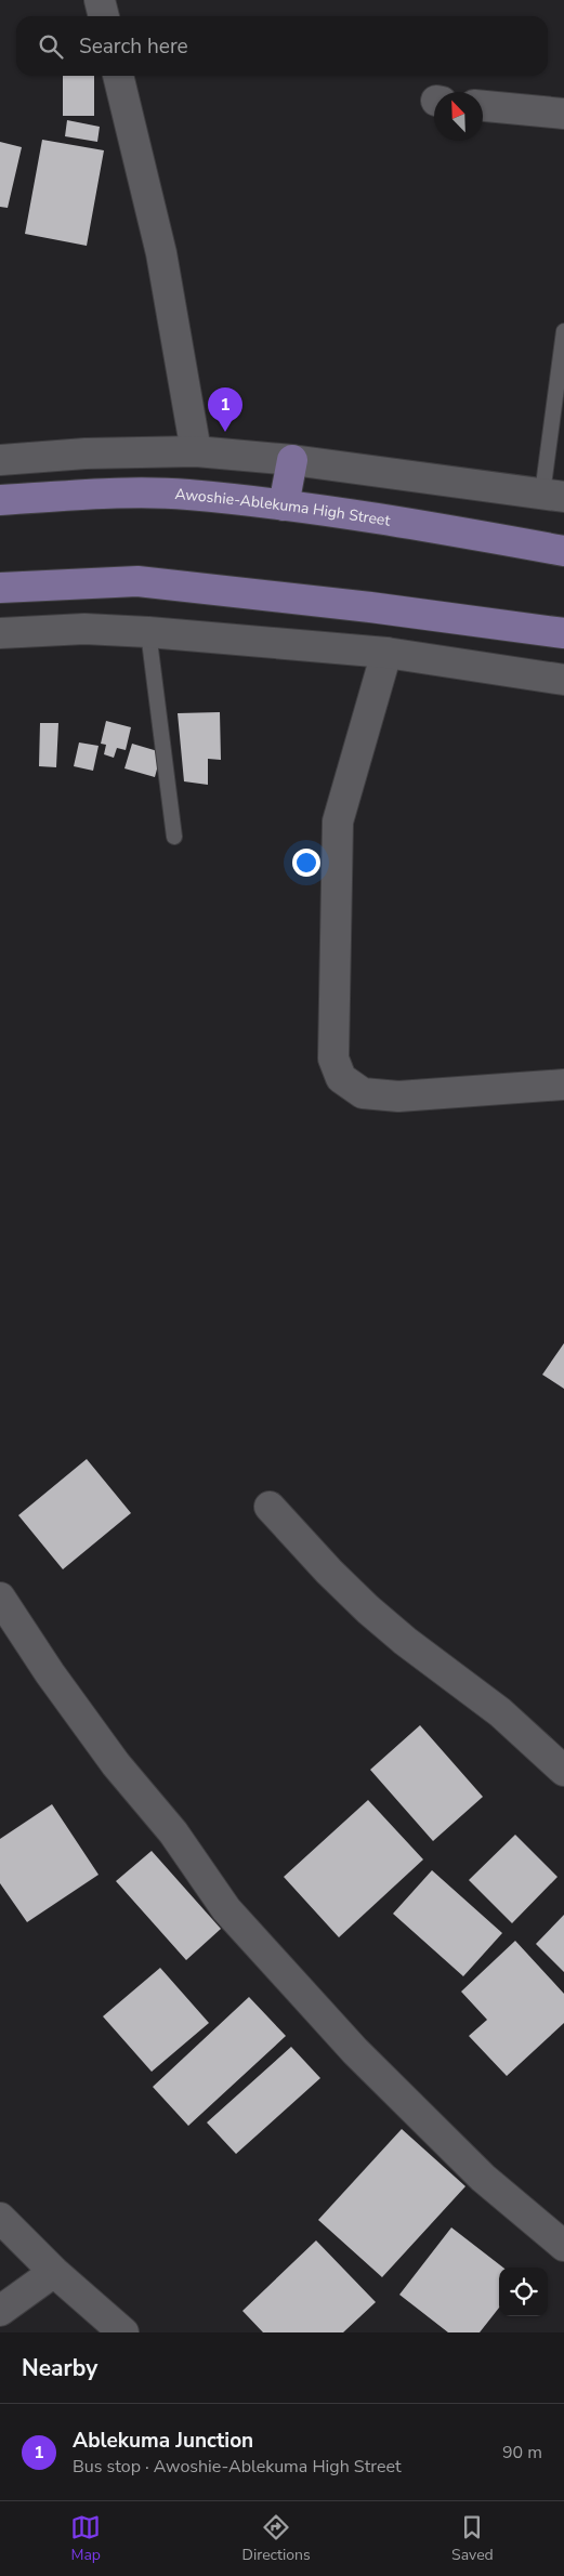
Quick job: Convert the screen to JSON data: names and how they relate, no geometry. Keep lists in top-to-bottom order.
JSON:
{
  "streets": {
    "main road": ["Awoshie-Ablekuma High Street"]
  },
  "north": "top left",
  "page": {
    "search": "Search here",
    "pins": "1",
    "heading": "Nearby",
    "list": [
      {
        "mark": "1",
        "name": "Ablekuma Junction",
        "note": "Bus stop · Awoshie-Ablekuma High Street",
        "value": "90 m"
      }
    ],
    "nav": ["Map", "Directions", "Saved"]
  }
}
